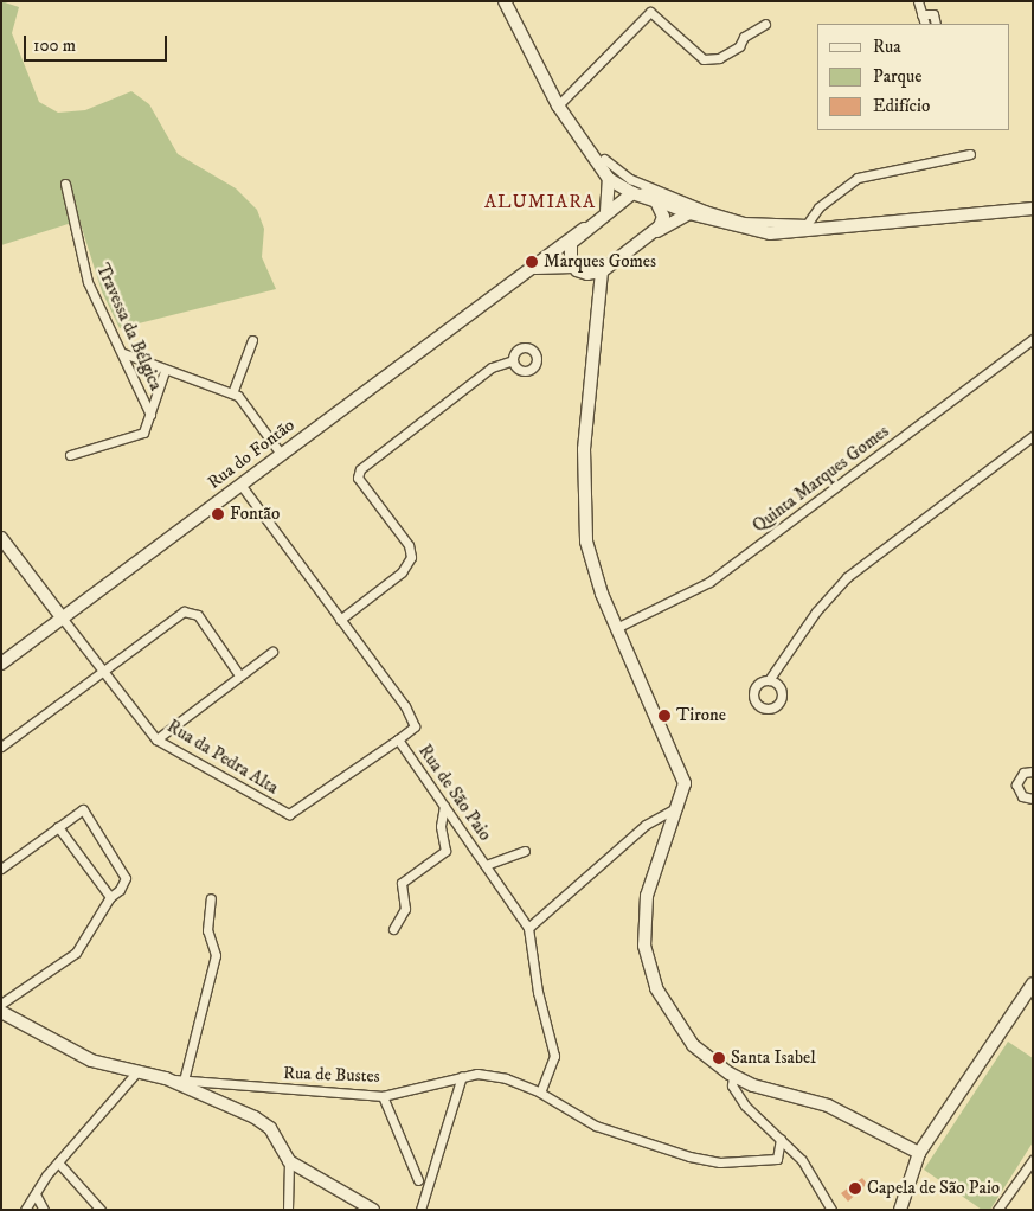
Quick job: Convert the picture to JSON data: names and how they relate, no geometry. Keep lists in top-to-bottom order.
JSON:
{
  "streets": {
    "main road": ["Rua do Fontão", "Rua de Bustes"],
    "street": [
      "Travessa da Bélgica",
      "Quinta Marques Gomes",
      "Rua da Pedra Alta",
      "Rua de São Paio"
    ]
  },
  "crossings": [
    ["Rua do Fontão", "Rua da Pedra Alta"],
    ["Rua do Fontão", "Rua de São Paio"],
    ["Rua da Pedra Alta", "Rua de São Paio"],
    ["Rua de São Paio", "Rua de Bustes"]
  ],
  "districts": ["ALUMIARA"],
  "places": [
    "Marques Gomes",
    "Fontão",
    "Tirone",
    "Santa Isabel",
    "Capela de São Paio"
  ],
  "legend": ["Rua", "Parque", "Edifício"],
  "scale_bar": "100 m"
}
